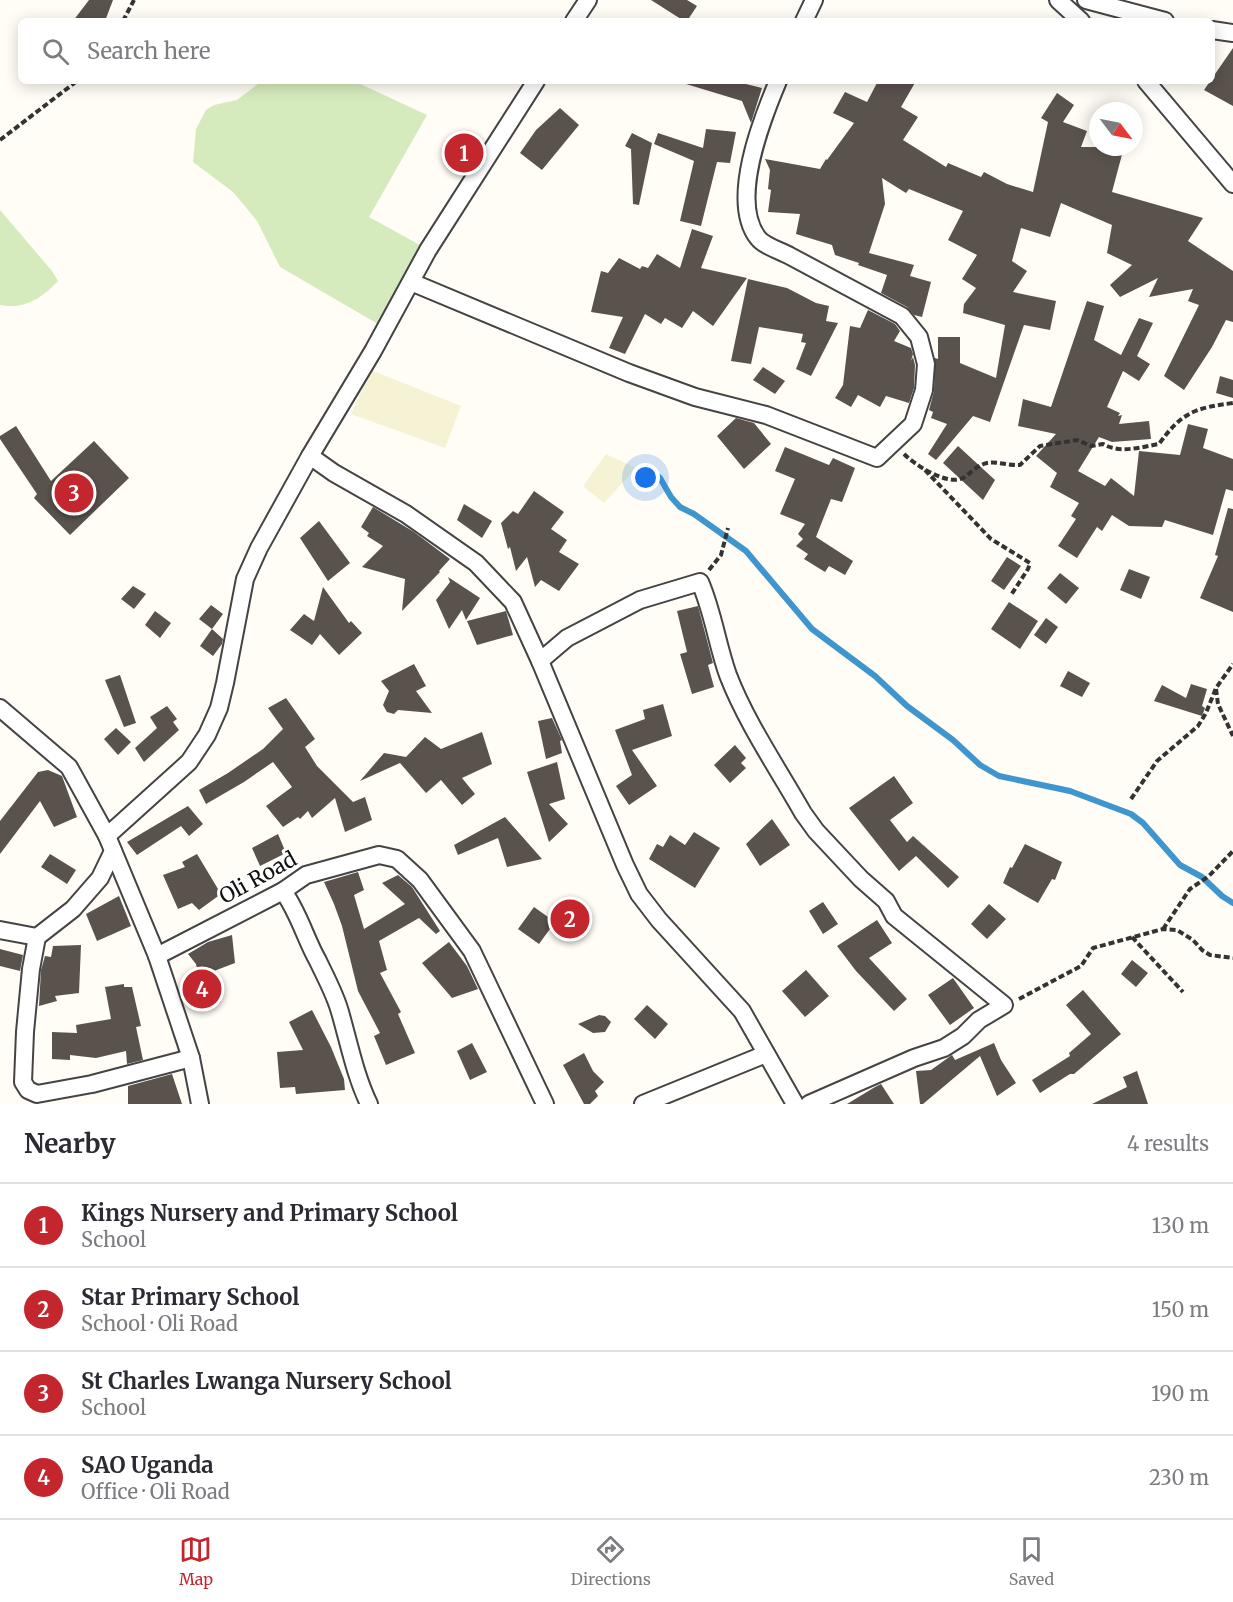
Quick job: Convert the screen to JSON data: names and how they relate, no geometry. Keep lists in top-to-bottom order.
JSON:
{
  "streets": {
    "street": ["Oli Road"]
  },
  "north": "bottom right",
  "page": {
    "search": "Search here",
    "pins": [
      "1",
      "3",
      "2",
      "4"
    ],
    "heading": ["Nearby", "4 results"],
    "list": [
      {
        "mark": "1",
        "name": "Kings Nursery and Primary School",
        "note": "School",
        "value": "130 m"
      },
      {
        "mark": "2",
        "name": "Star Primary School",
        "note": "School · Oli Road",
        "value": "150 m"
      },
      {
        "mark": "3",
        "name": "St Charles Lwanga Nursery School",
        "note": "School",
        "value": "190 m"
      },
      {
        "mark": "4",
        "name": "SAO Uganda",
        "note": "Office · Oli Road",
        "value": "230 m"
      }
    ],
    "nav": ["Map", "Directions", "Saved"]
  }
}
